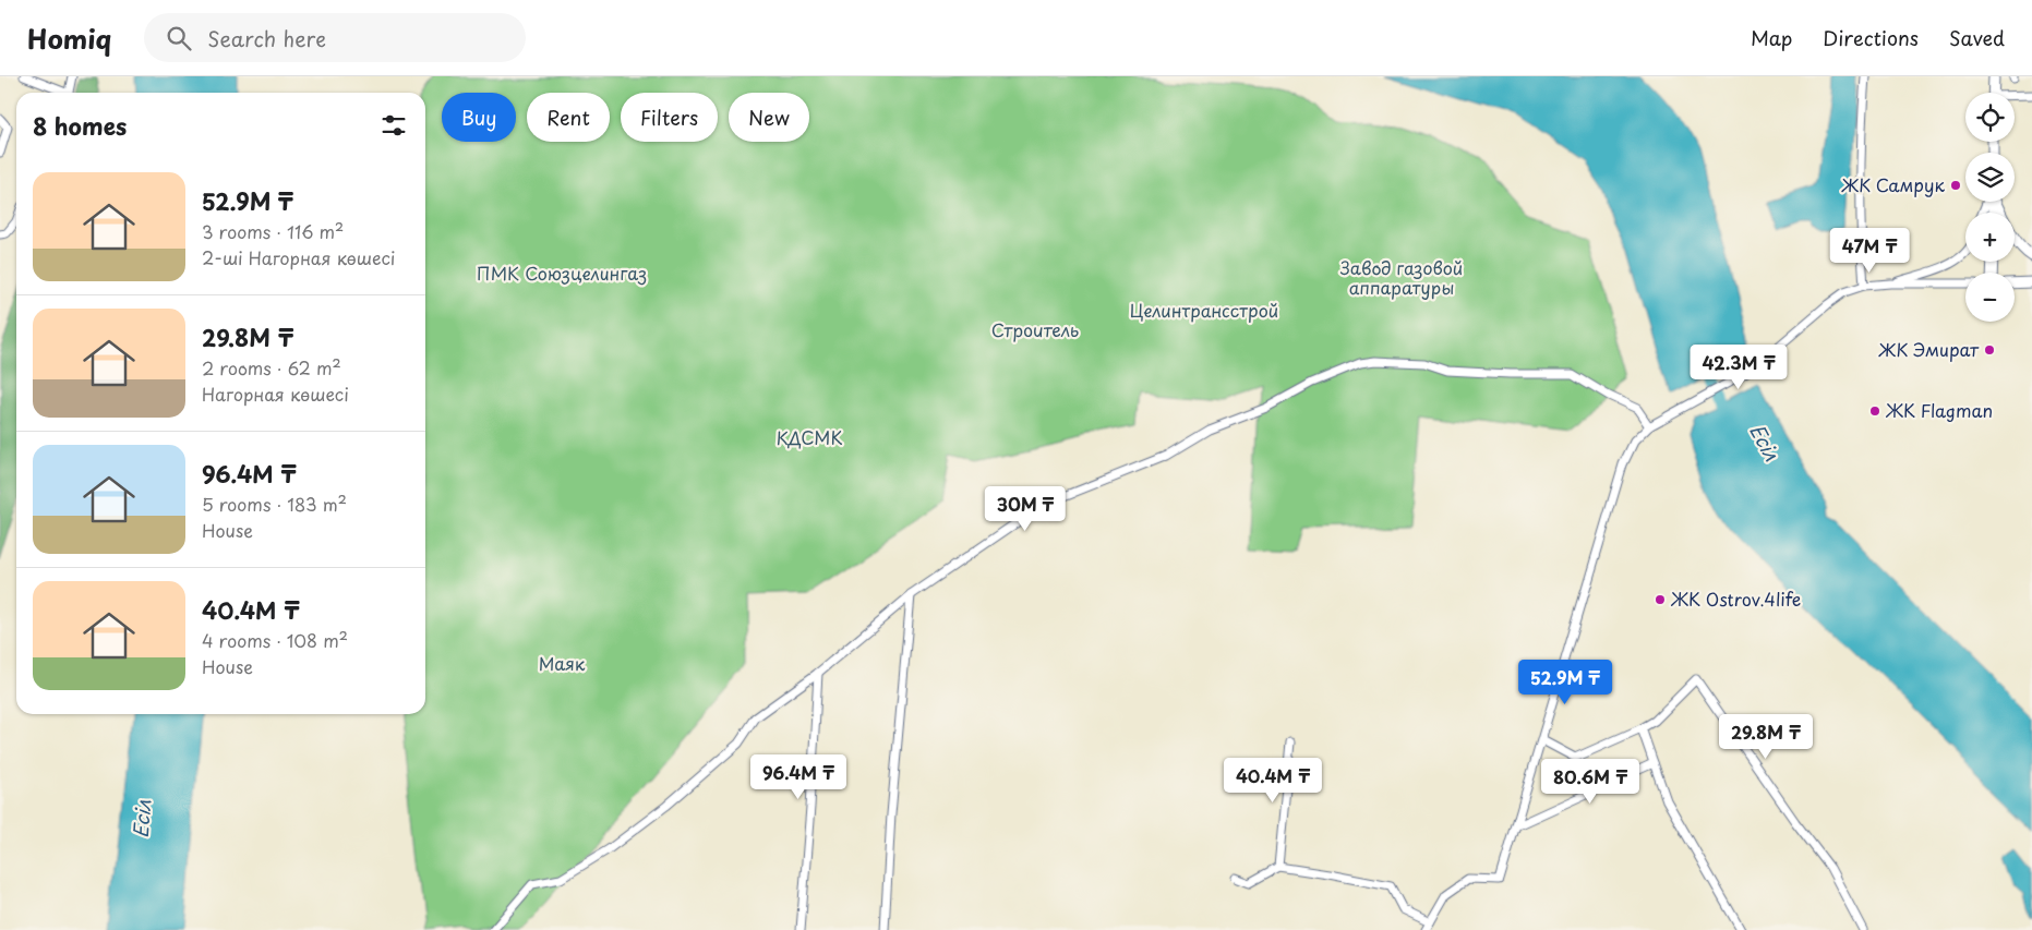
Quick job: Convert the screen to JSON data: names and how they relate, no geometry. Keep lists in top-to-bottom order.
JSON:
{
  "water": ["Есіл"],
  "parks": [
    "Завод газовой аппаратуры",
    "ПМК Союзцелингаз",
    "Целинтрансстрой",
    "Строитель",
    "КДСМК",
    "Маяк"
  ],
  "places": [
    "ЖК Самрук",
    "ЖК Эмират",
    "ЖК Flagman",
    "ЖК Ostrov.4life"
  ],
  "page": {
    "header": "Homiq",
    "search": "Search here",
    "nav": ["Map", "Directions", "Saved"],
    "map_buttons": ["+", "−"],
    "chip": [
      "Buy",
      "Rent",
      "Filters",
      "New"
    ],
    "heading": "8 homes",
    "list": [
      {
        "name": "52.9M ₸",
        "note": "3 rooms · 116 m² · 2-ші Нагорная көшесі"
      },
      {
        "name": "29.8M ₸",
        "note": "2 rooms · 62 m² · Нагорная көшесі"
      },
      {
        "name": "96.4M ₸",
        "note": "5 rooms · 183 m² · House"
      },
      {
        "name": "40.4M ₸",
        "note": "4 rooms · 108 m² · House"
      }
    ],
    "price": [
      "47M ₸",
      "42.3M ₸",
      "30M ₸",
      "52.9M ₸",
      "29.8M ₸",
      "96.4M ₸",
      "40.4M ₸",
      "80.6M ₸"
    ]
  }
}
